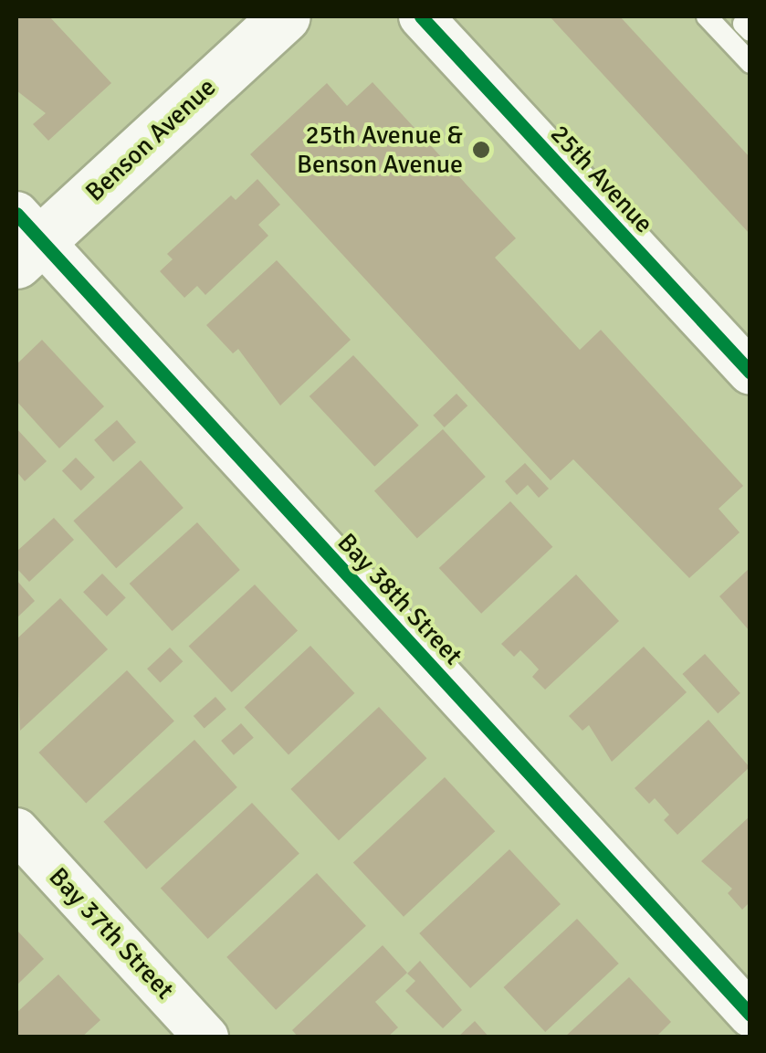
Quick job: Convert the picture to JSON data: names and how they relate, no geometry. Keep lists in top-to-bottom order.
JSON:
{
  "streets": {
    "street": [
      "Benson Avenue",
      "25th Avenue",
      "Bay 38th Street",
      "Bay 37th Street"
    ]
  },
  "crossings": [
    ["Benson Avenue", "Bay 38th Street"]
  ],
  "places": ["25th Avenue & Benson Avenue"]
}
